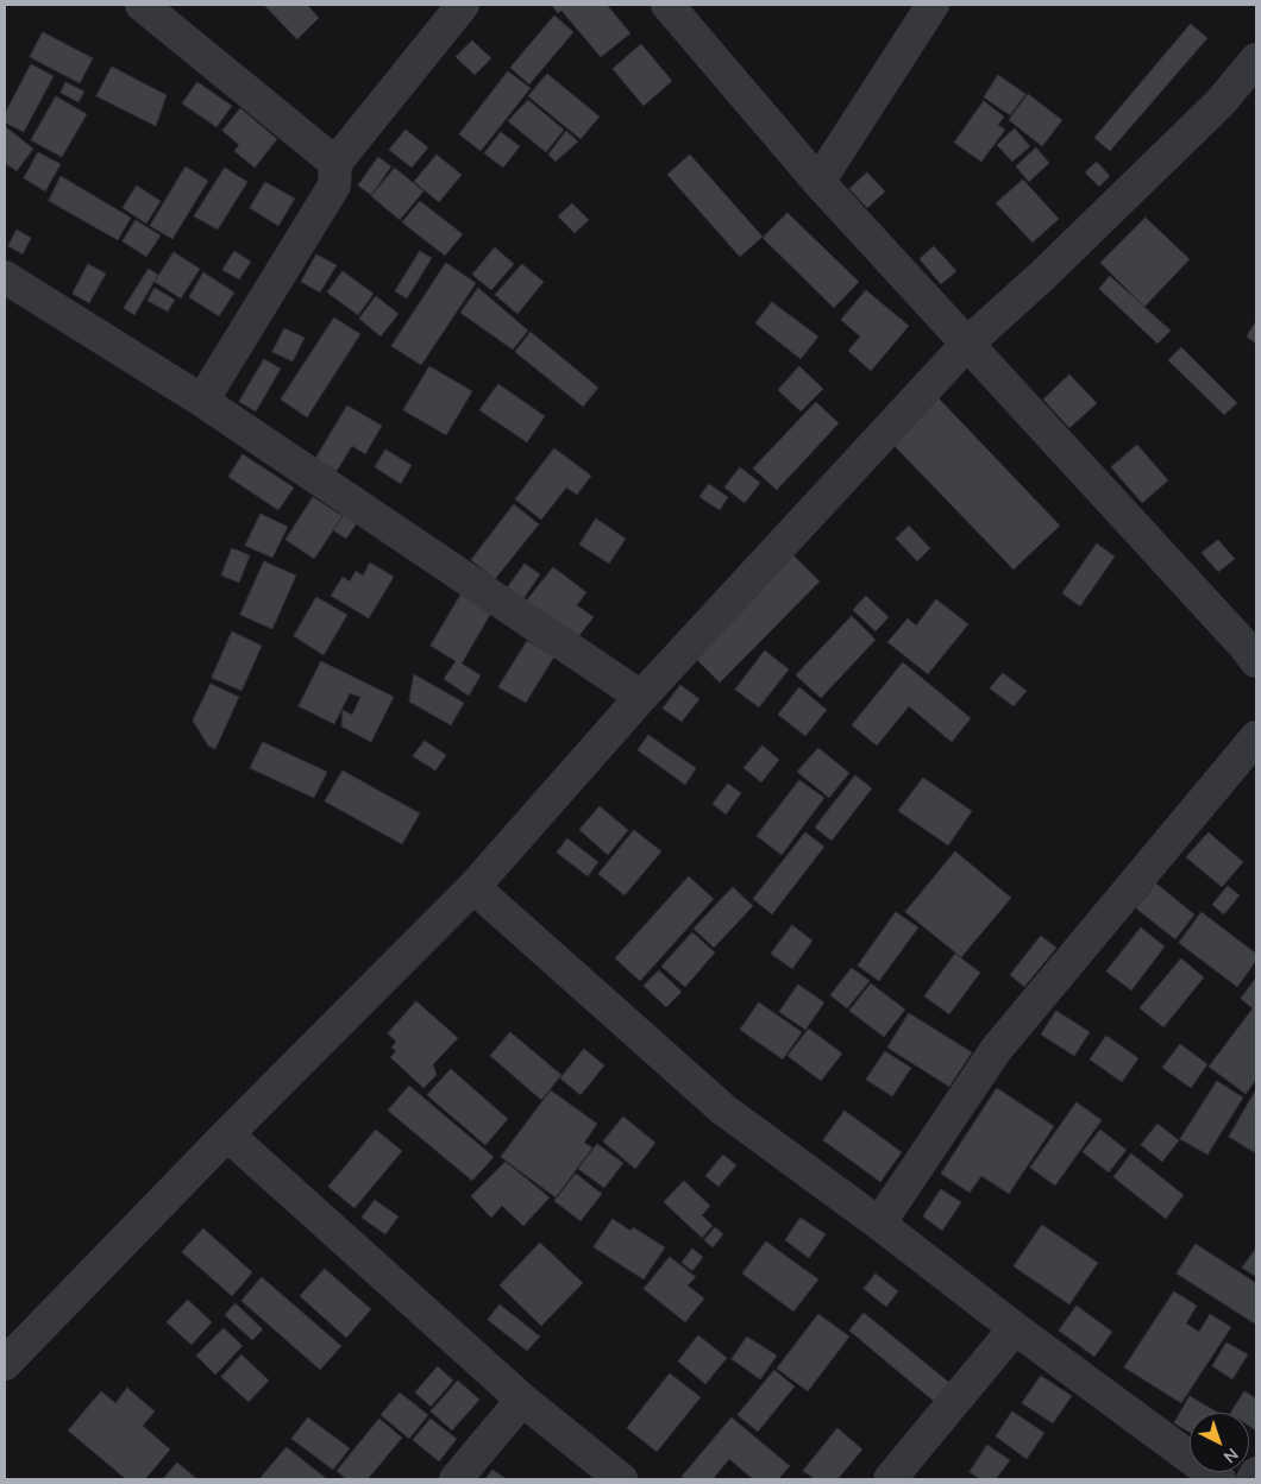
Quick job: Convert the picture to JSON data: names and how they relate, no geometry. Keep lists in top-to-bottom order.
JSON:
{
  "north": "bottom right"
}
